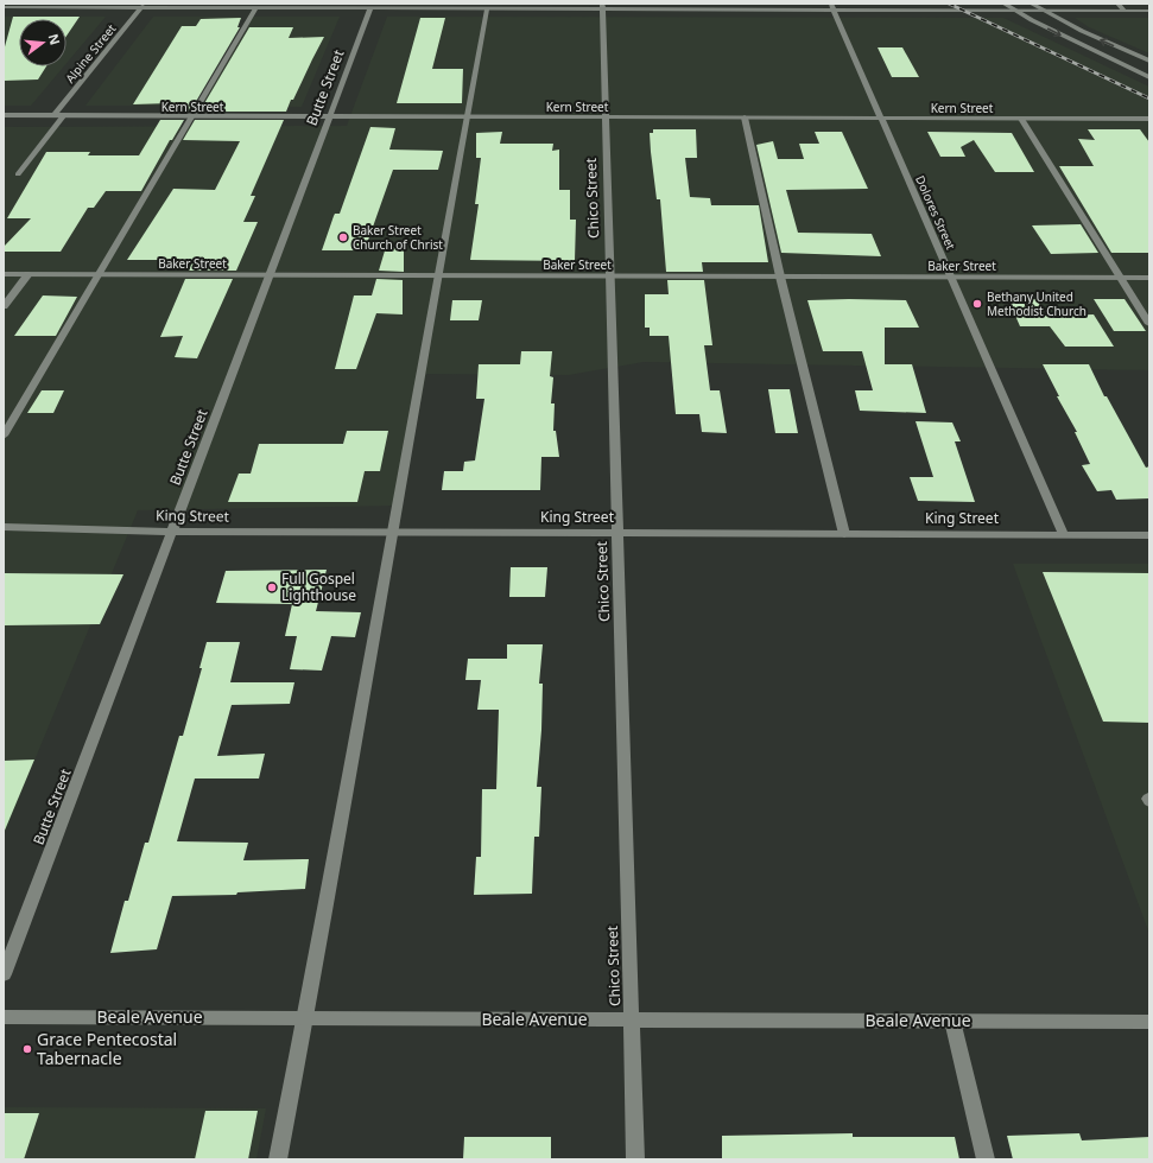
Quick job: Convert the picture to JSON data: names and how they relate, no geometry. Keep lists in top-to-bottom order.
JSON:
{
  "streets": {
    "street": [
      "Alpine Street",
      "Butte Street",
      "Kern Street",
      "Chico Street",
      "Dolores Street",
      "Baker Street",
      "King Street",
      "Beale Avenue"
    ]
  },
  "crossings": [
    ["Alpine Street", "Kern Street"],
    ["Butte Street", "Kern Street"],
    ["Butte Street", "Baker Street"],
    ["Butte Street", "King Street"],
    ["Kern Street", "Chico Street"],
    ["Kern Street", "Dolores Street"],
    ["Chico Street", "Baker Street"],
    ["Chico Street", "King Street"],
    ["Chico Street", "Beale Avenue"],
    ["Dolores Street", "Baker Street"],
    ["Dolores Street", "King Street"]
  ],
  "places": [
    "Baker Street Church of Christ",
    "Bethany United Methodist Church",
    "Full Gospel Lighthouse",
    "Grace Pentecostal Tabernacle"
  ],
  "north": "right"
}
